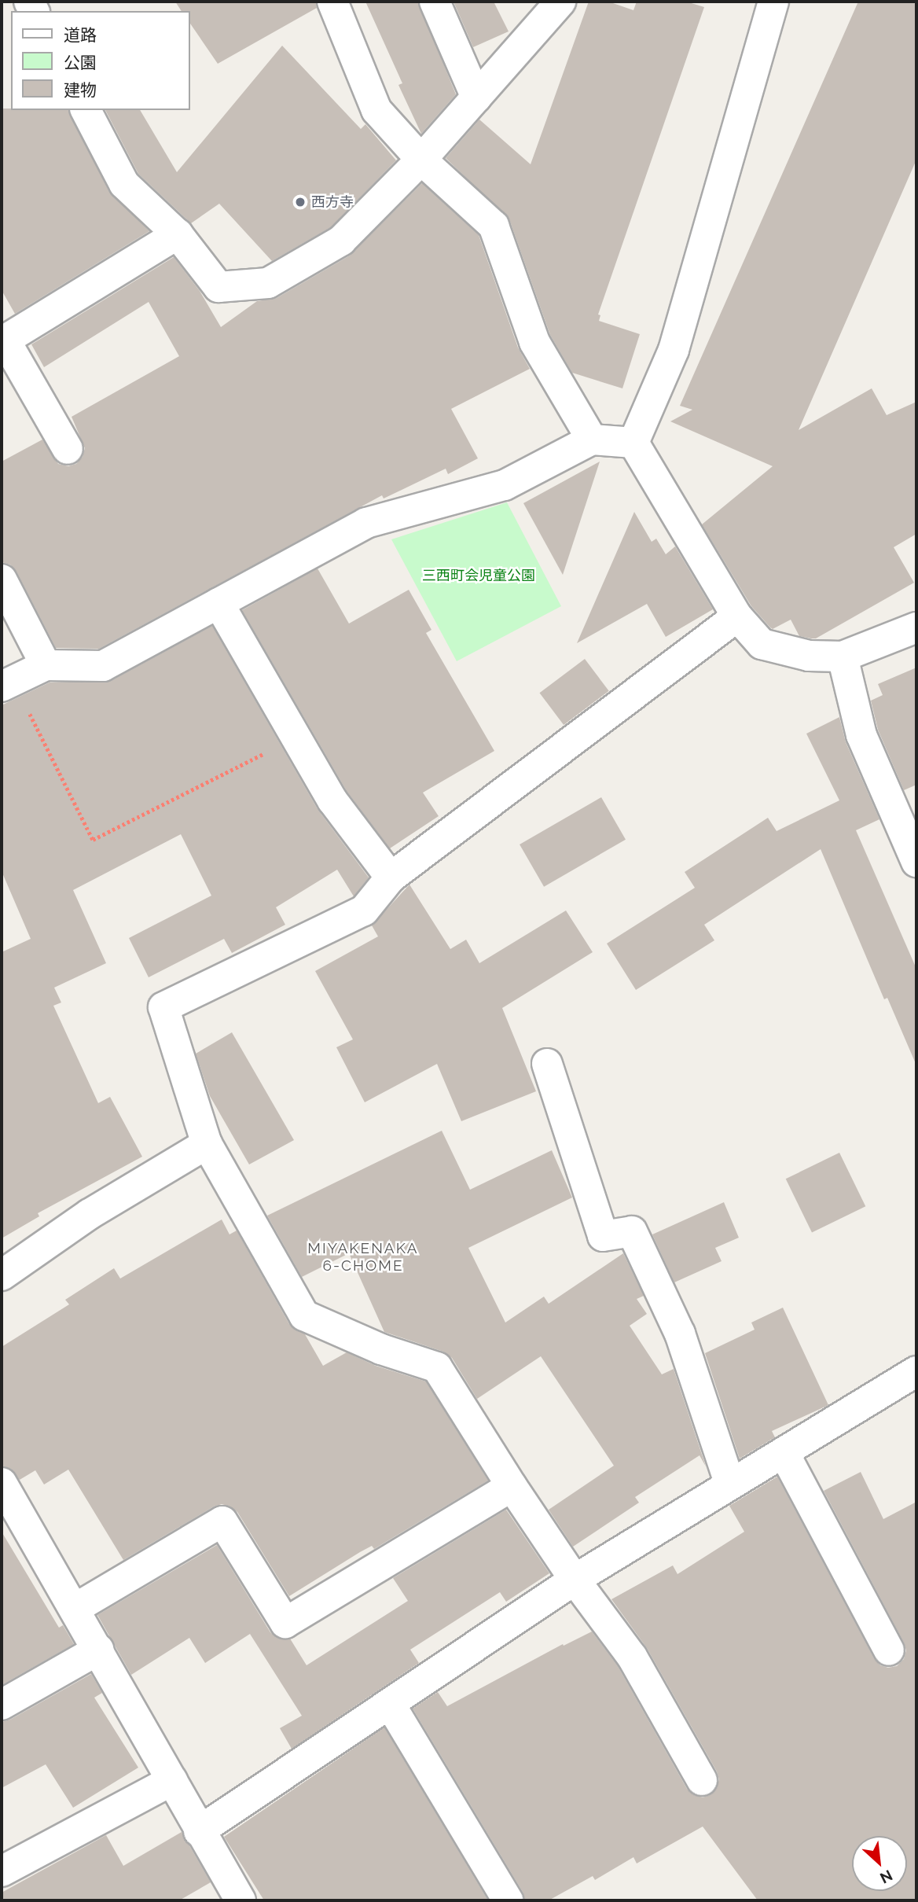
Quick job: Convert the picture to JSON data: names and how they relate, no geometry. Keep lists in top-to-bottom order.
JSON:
{
  "districts": ["MIYAKENAKA 6-CHOME"],
  "parks": ["三西町会児童公園"],
  "places": ["西方寺"],
  "legend": ["道路", "公園", "建物"],
  "north": "bottom right"
}
